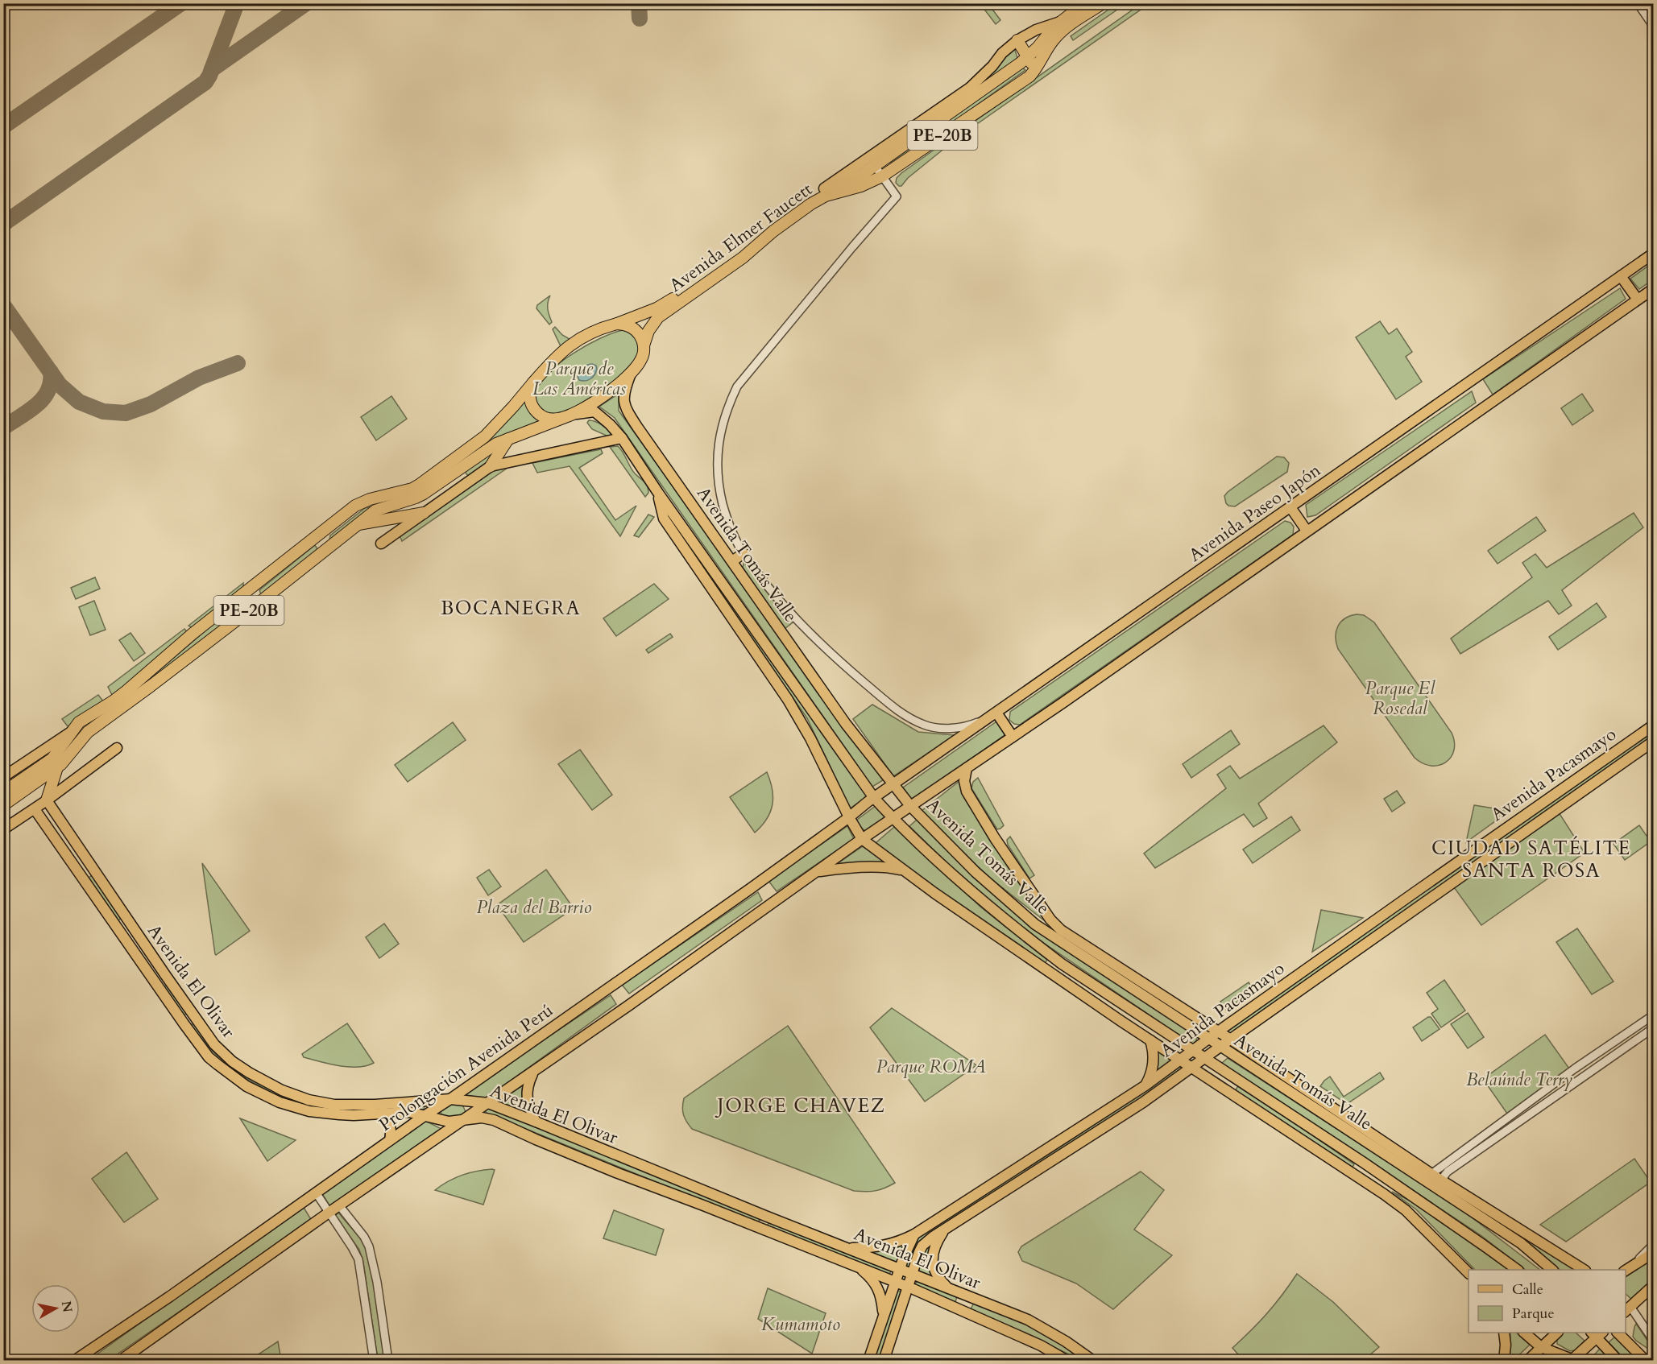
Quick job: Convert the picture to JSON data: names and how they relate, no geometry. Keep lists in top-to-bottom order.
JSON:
{
  "streets": {
    "highway": ["PE-20B", "Avenida Elmer Faucett"],
    "main road": [
      "Avenida Paseo Japón",
      "Avenida Tomás Valle",
      "Avenida Pacasmayo",
      "Avenida El Olivar",
      "Prolongación Avenida Perú"
    ]
  },
  "crossings": [
    ["PE-20B", "Avenida Elmer Faucett"],
    ["PE-20B", "Avenida Tomás Valle"],
    ["Avenida Paseo Japón", "Avenida Tomás Valle"],
    ["Avenida Paseo Japón", "Prolongación Avenida Perú"],
    ["Avenida Tomás Valle", "Avenida Pacasmayo"],
    ["Avenida Tomás Valle", "Prolongación Avenida Perú"],
    ["Avenida Pacasmayo", "Avenida El Olivar"],
    ["Avenida El Olivar", "Prolongación Avenida Perú"]
  ],
  "districts": ["BOCANEGRA", "CIUDAD SATÉLITE SANTA ROSA", "JORGE CHAVEZ"],
  "parks": [
    "Parque de Las Américas",
    "Parque El Rosedal",
    "Plaza del Barrio",
    "Parque ROMA",
    "Belaúnde Terry",
    "Kumamoto"
  ],
  "legend": ["Calle", "Parque"],
  "north": "right"
}
